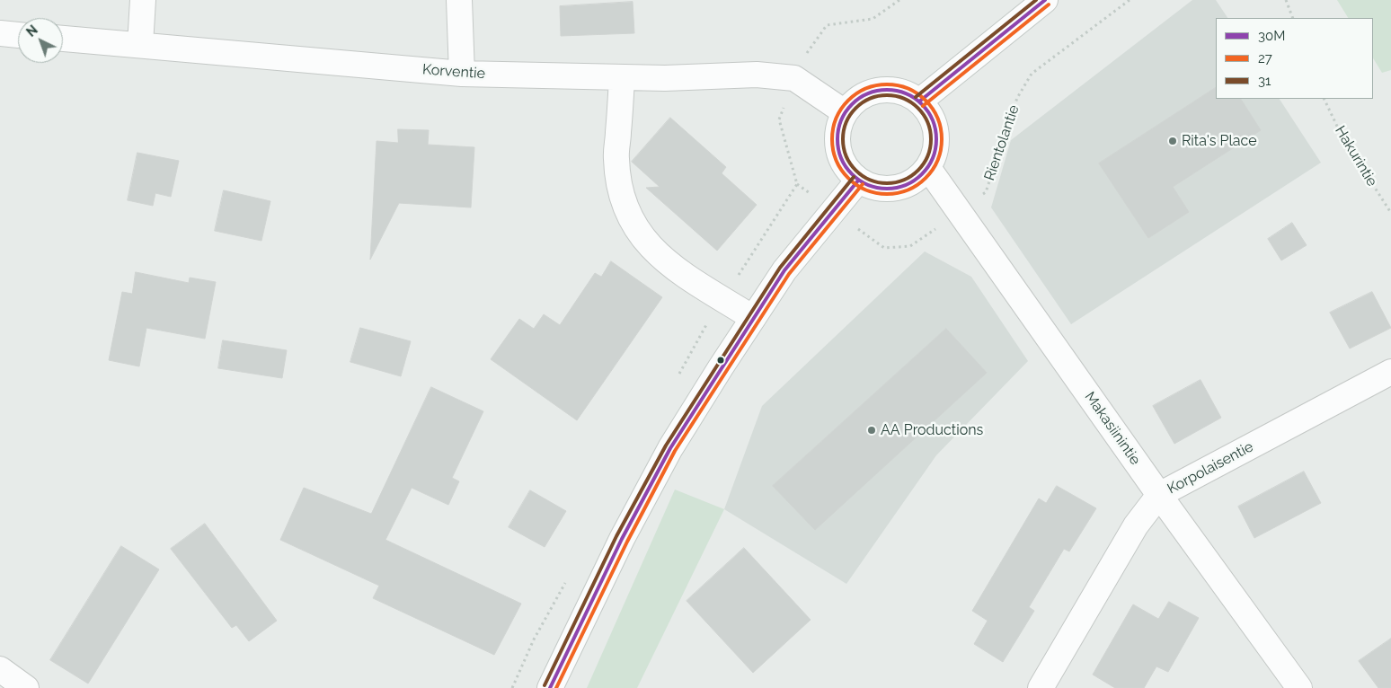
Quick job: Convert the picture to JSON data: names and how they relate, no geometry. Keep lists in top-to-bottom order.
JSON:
{
  "streets": {
    "street": ["Korventie", "Makasiinintie", "Korpolaisentie"],
    "path": ["Rientolantie", "Hakurintie"]
  },
  "crossings": [
    ["Korventie", "Makasiinintie"],
    ["Rientolantie", "Makasiinintie"],
    ["Makasiinintie", "Korpolaisentie"]
  ],
  "places": ["Rita's Place", "AA Productions"],
  "lines": ["transit line 30M", "transit line 31", "transit line 27"],
  "legend": ["30M", "27", "31"],
  "north": "top left"
}
